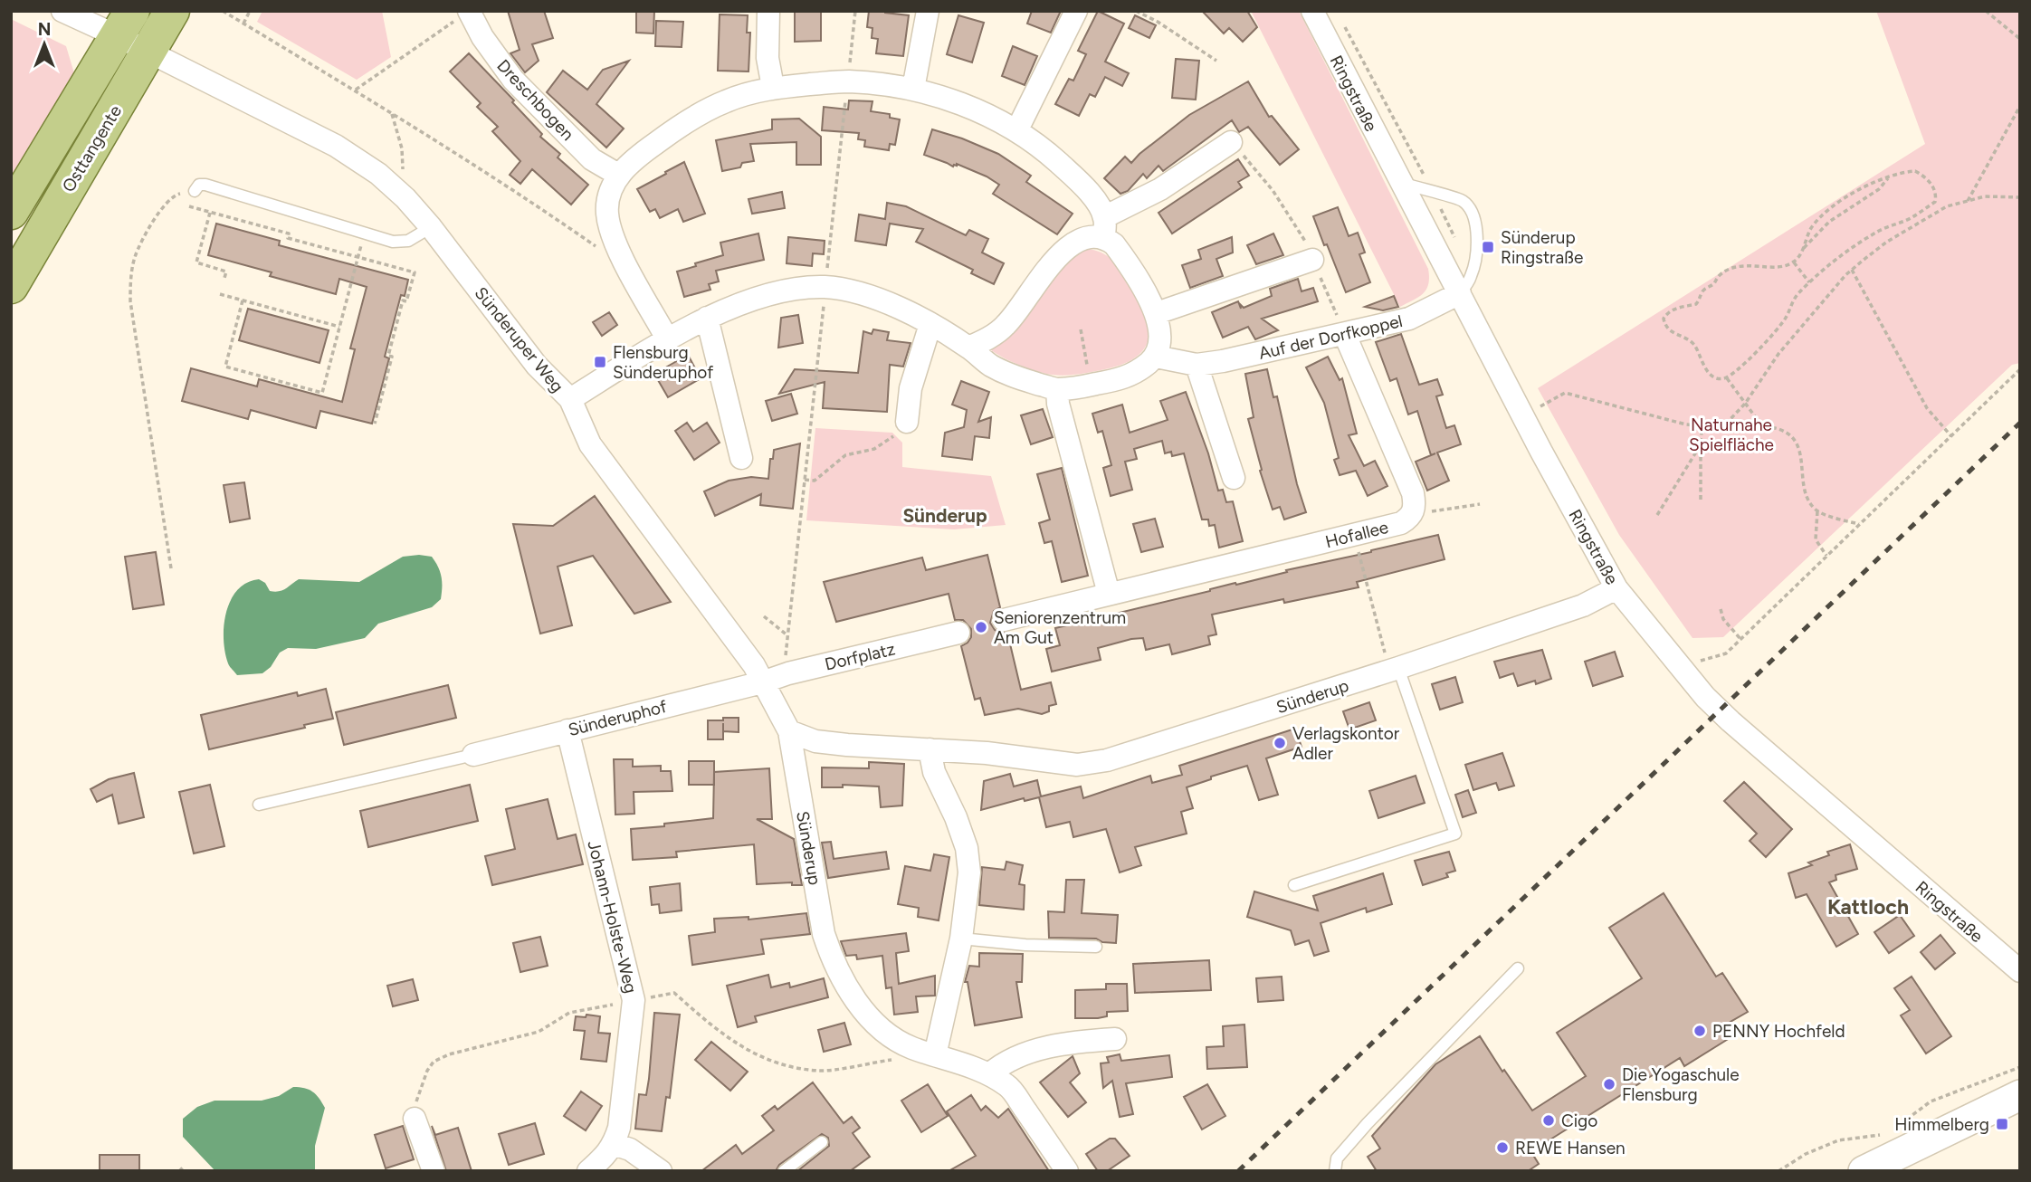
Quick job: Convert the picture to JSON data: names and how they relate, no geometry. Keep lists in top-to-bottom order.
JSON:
{
  "streets": {
    "main road": ["Osttangente"],
    "street": [
      "Ringstraße",
      "Dreschbogen",
      "Auf der Dorfkoppel",
      "Sünderuper Weg",
      "Hofallee",
      "Dorfplatz",
      "Sünderup",
      "Sünderuphof",
      "Johann-Holste-Weg"
    ]
  },
  "crossings": [
    ["Ringstraße", "Auf der Dorfkoppel"],
    ["Ringstraße", "Sünderup"],
    ["Osttangente", "Sünderuper Weg"],
    ["Sünderuper Weg", "Dorfplatz"],
    ["Sünderuper Weg", "Sünderup"],
    ["Sünderuper Weg", "Sünderuphof"],
    ["Dorfplatz", "Sünderuphof"],
    ["Sünderuphof", "Johann-Holste-Weg"]
  ],
  "districts": ["Sünderup", "Kattloch"],
  "parks": ["Naturnahe Spielfläche"],
  "places": {
    "transit": ["Sünderup Ringstraße", "Flensburg Sünderuphof", "Himmelberg"],
    "other": [
      "Seniorenzentrum Am Gut",
      "Verlagskontor Adler",
      "PENNY Hochfeld",
      "Die Yogaschule Flensburg",
      "Cigo",
      "REWE Hansen"
    ]
  },
  "north": "top"
}
